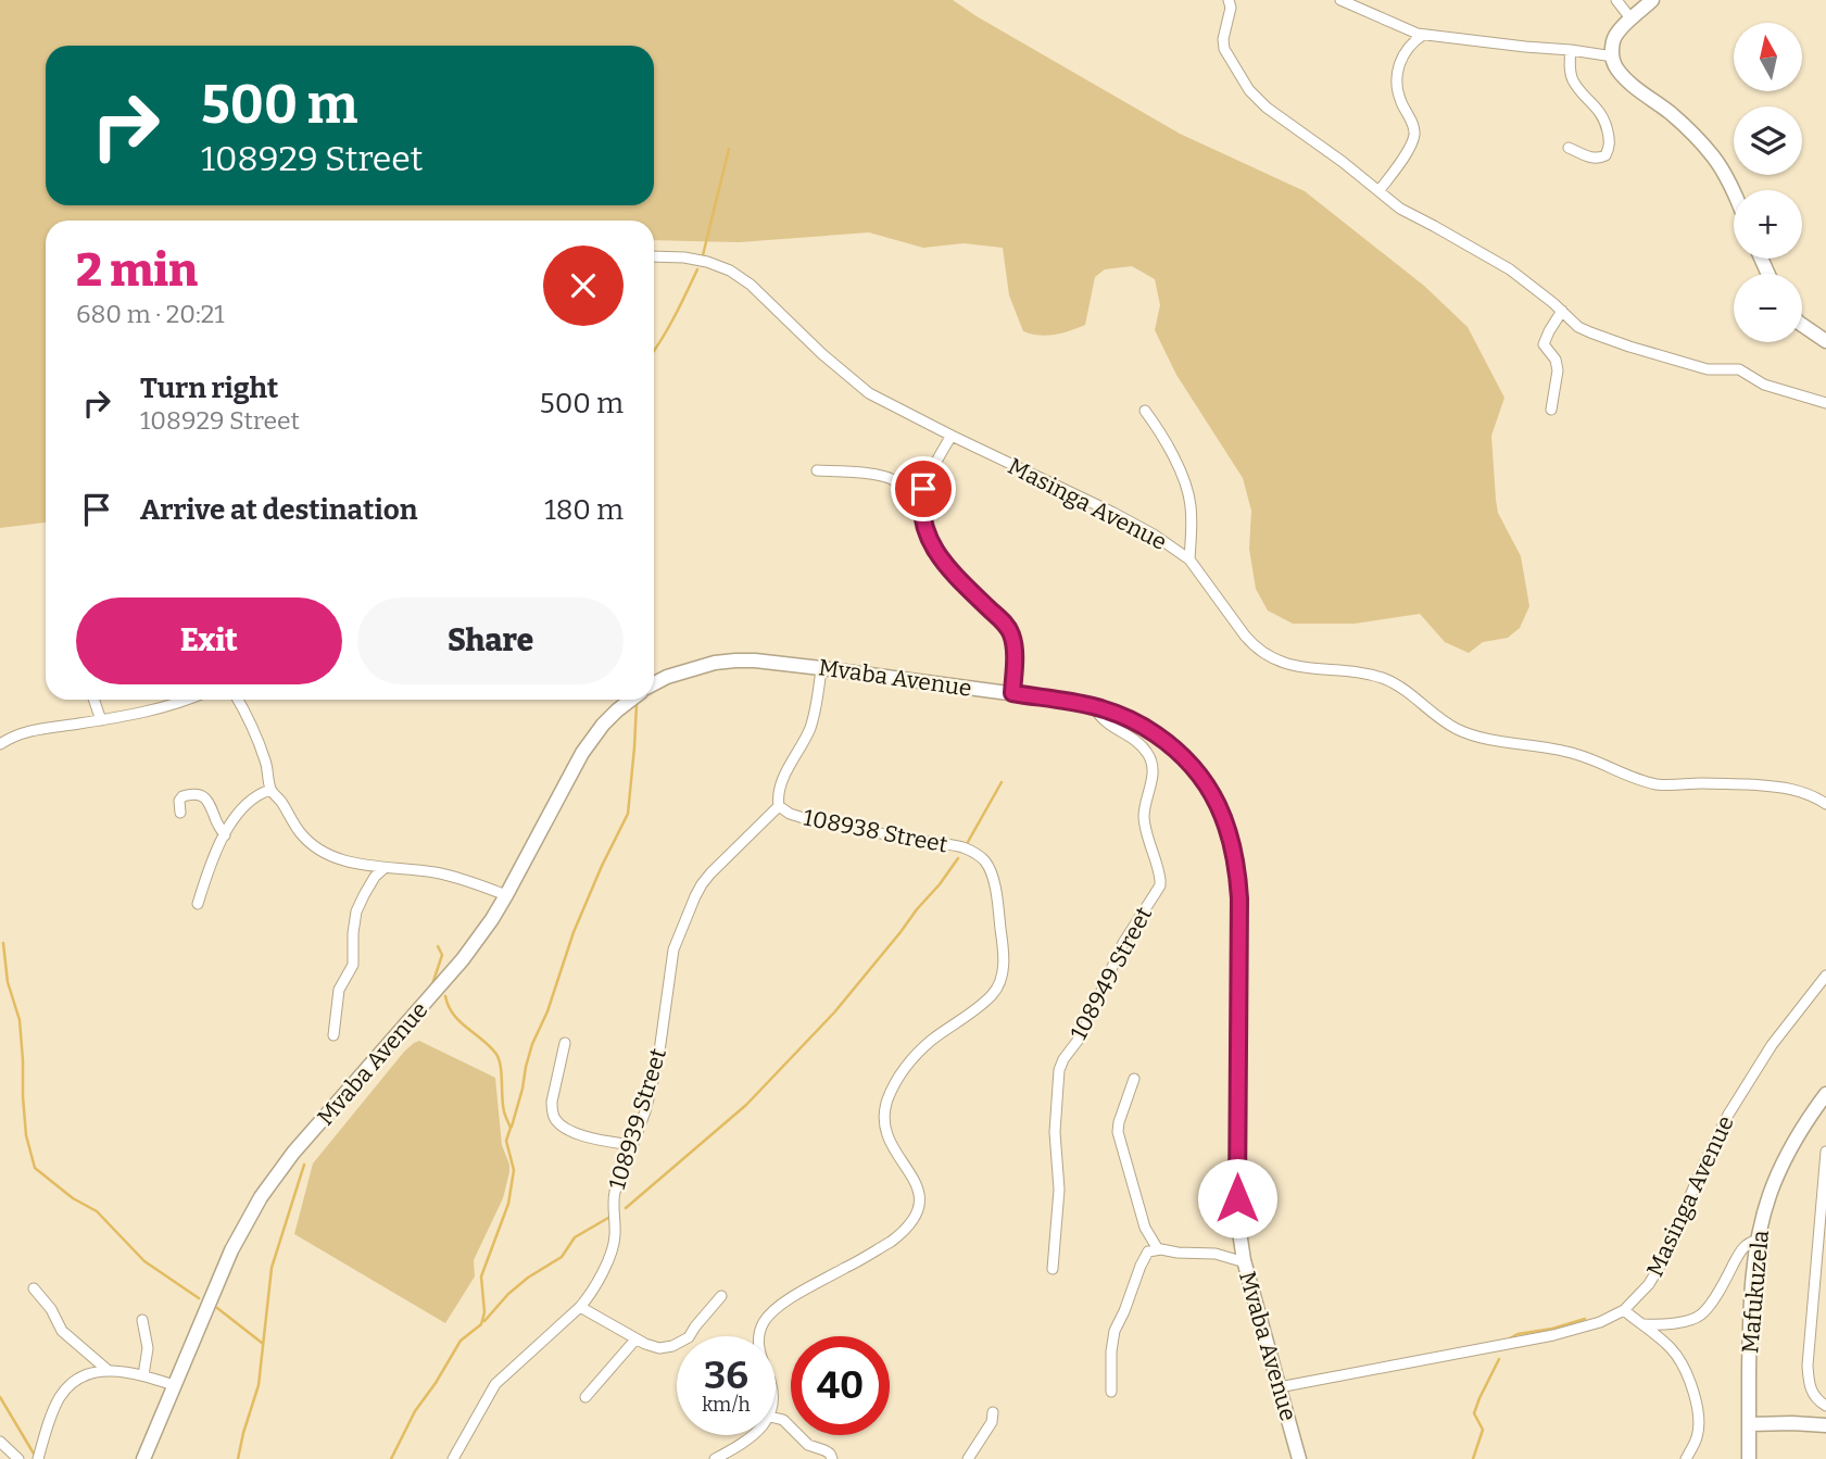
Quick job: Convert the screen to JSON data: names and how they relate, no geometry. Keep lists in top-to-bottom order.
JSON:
{
  "streets": {
    "street": [
      "Masinga Avenue",
      "Mvaba Avenue",
      "108938 Street",
      "108949 Street",
      "108939 Street",
      "Mafukuzela"
    ]
  },
  "crossings": [
    ["Masinga Avenue", "Mvaba Avenue"],
    ["Mvaba Avenue", "108938 Street"],
    ["Mvaba Avenue", "108949 Street"],
    ["108938 Street", "108939 Street"]
  ],
  "north": "top",
  "page": {
    "map_buttons": ["+", "−"],
    "turn": ["500 m", "108929 Street"],
    "heading": ["2 min", "680 m · 20:21"],
    "list": [
      {
        "name": "Turn right",
        "note": "108929 Street",
        "value": "500 m"
      },
      {
        "name": "Arrive at destination",
        "value": "180 m"
      }
    ],
    "buttons": ["Exit", "Share"],
    "speed": "36 km/h",
    "limit": "40"
  }
}
